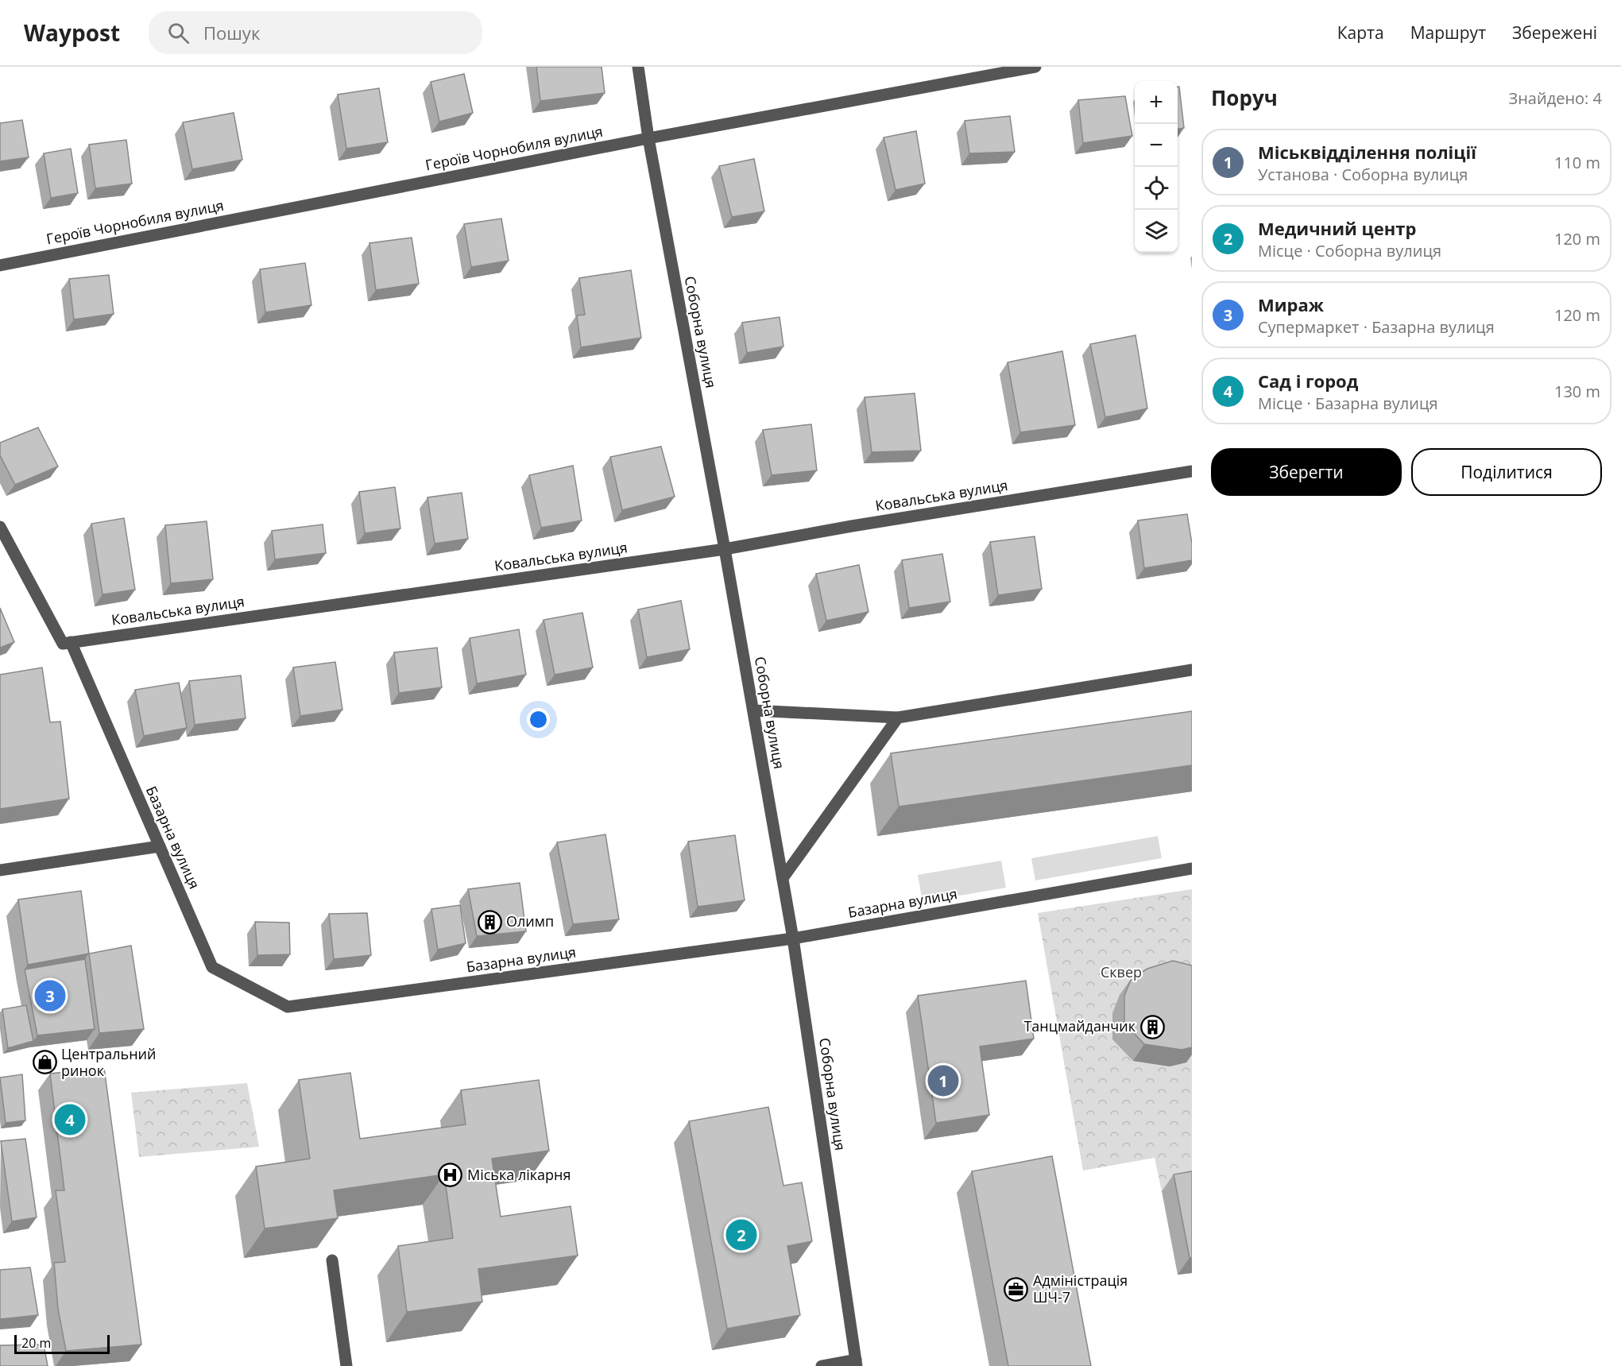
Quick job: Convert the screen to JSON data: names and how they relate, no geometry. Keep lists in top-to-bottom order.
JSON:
{
  "streets": {
    "street": [
      "Героїв Чорнобиля вулиця",
      "Соборна вулиця",
      "Ковальська вулиця",
      "Базарна вулиця"
    ]
  },
  "crossings": [
    ["Героїв Чорнобиля вулиця", "Соборна вулиця"],
    ["Соборна вулиця", "Ковальська вулиця"],
    ["Соборна вулиця", "Базарна вулиця"],
    ["Ковальська вулиця", "Базарна вулиця"]
  ],
  "parks": ["Сквер"],
  "places": {
    "building": ["Олимп", "Танцмайданчик"],
    "shop": ["Центральний ринок"],
    "hospital": ["Міська лікарня"],
    "office": ["Адміністрація ШЧ-7"]
  },
  "scale_bar": "20 m",
  "page": {
    "header": "Waypost",
    "search": "Пошук",
    "nav": ["Карта", "Маршрут", "Збережені"],
    "heading": ["Поруч", "Знайдено: 4"],
    "map_buttons": ["+", "−"],
    "list": [
      {
        "mark": "1",
        "name": "Міськвідділення поліції",
        "note": "Установа · Соборна вулиця",
        "value": "110 m"
      },
      {
        "mark": "2",
        "name": "Медичний центр",
        "note": "Місце · Соборна вулиця",
        "value": "120 m"
      },
      {
        "mark": "3",
        "name": "Мираж",
        "note": "Супермаркет · Базарна вулиця",
        "value": "120 m"
      },
      {
        "mark": "4",
        "name": "Сад і город",
        "note": "Місце · Базарна вулиця",
        "value": "130 m"
      }
    ],
    "buttons": ["Зберегти", "Поділитися"],
    "pins": [
      "3",
      "1",
      "4",
      "2"
    ],
    "scale": "20 m"
  }
}
